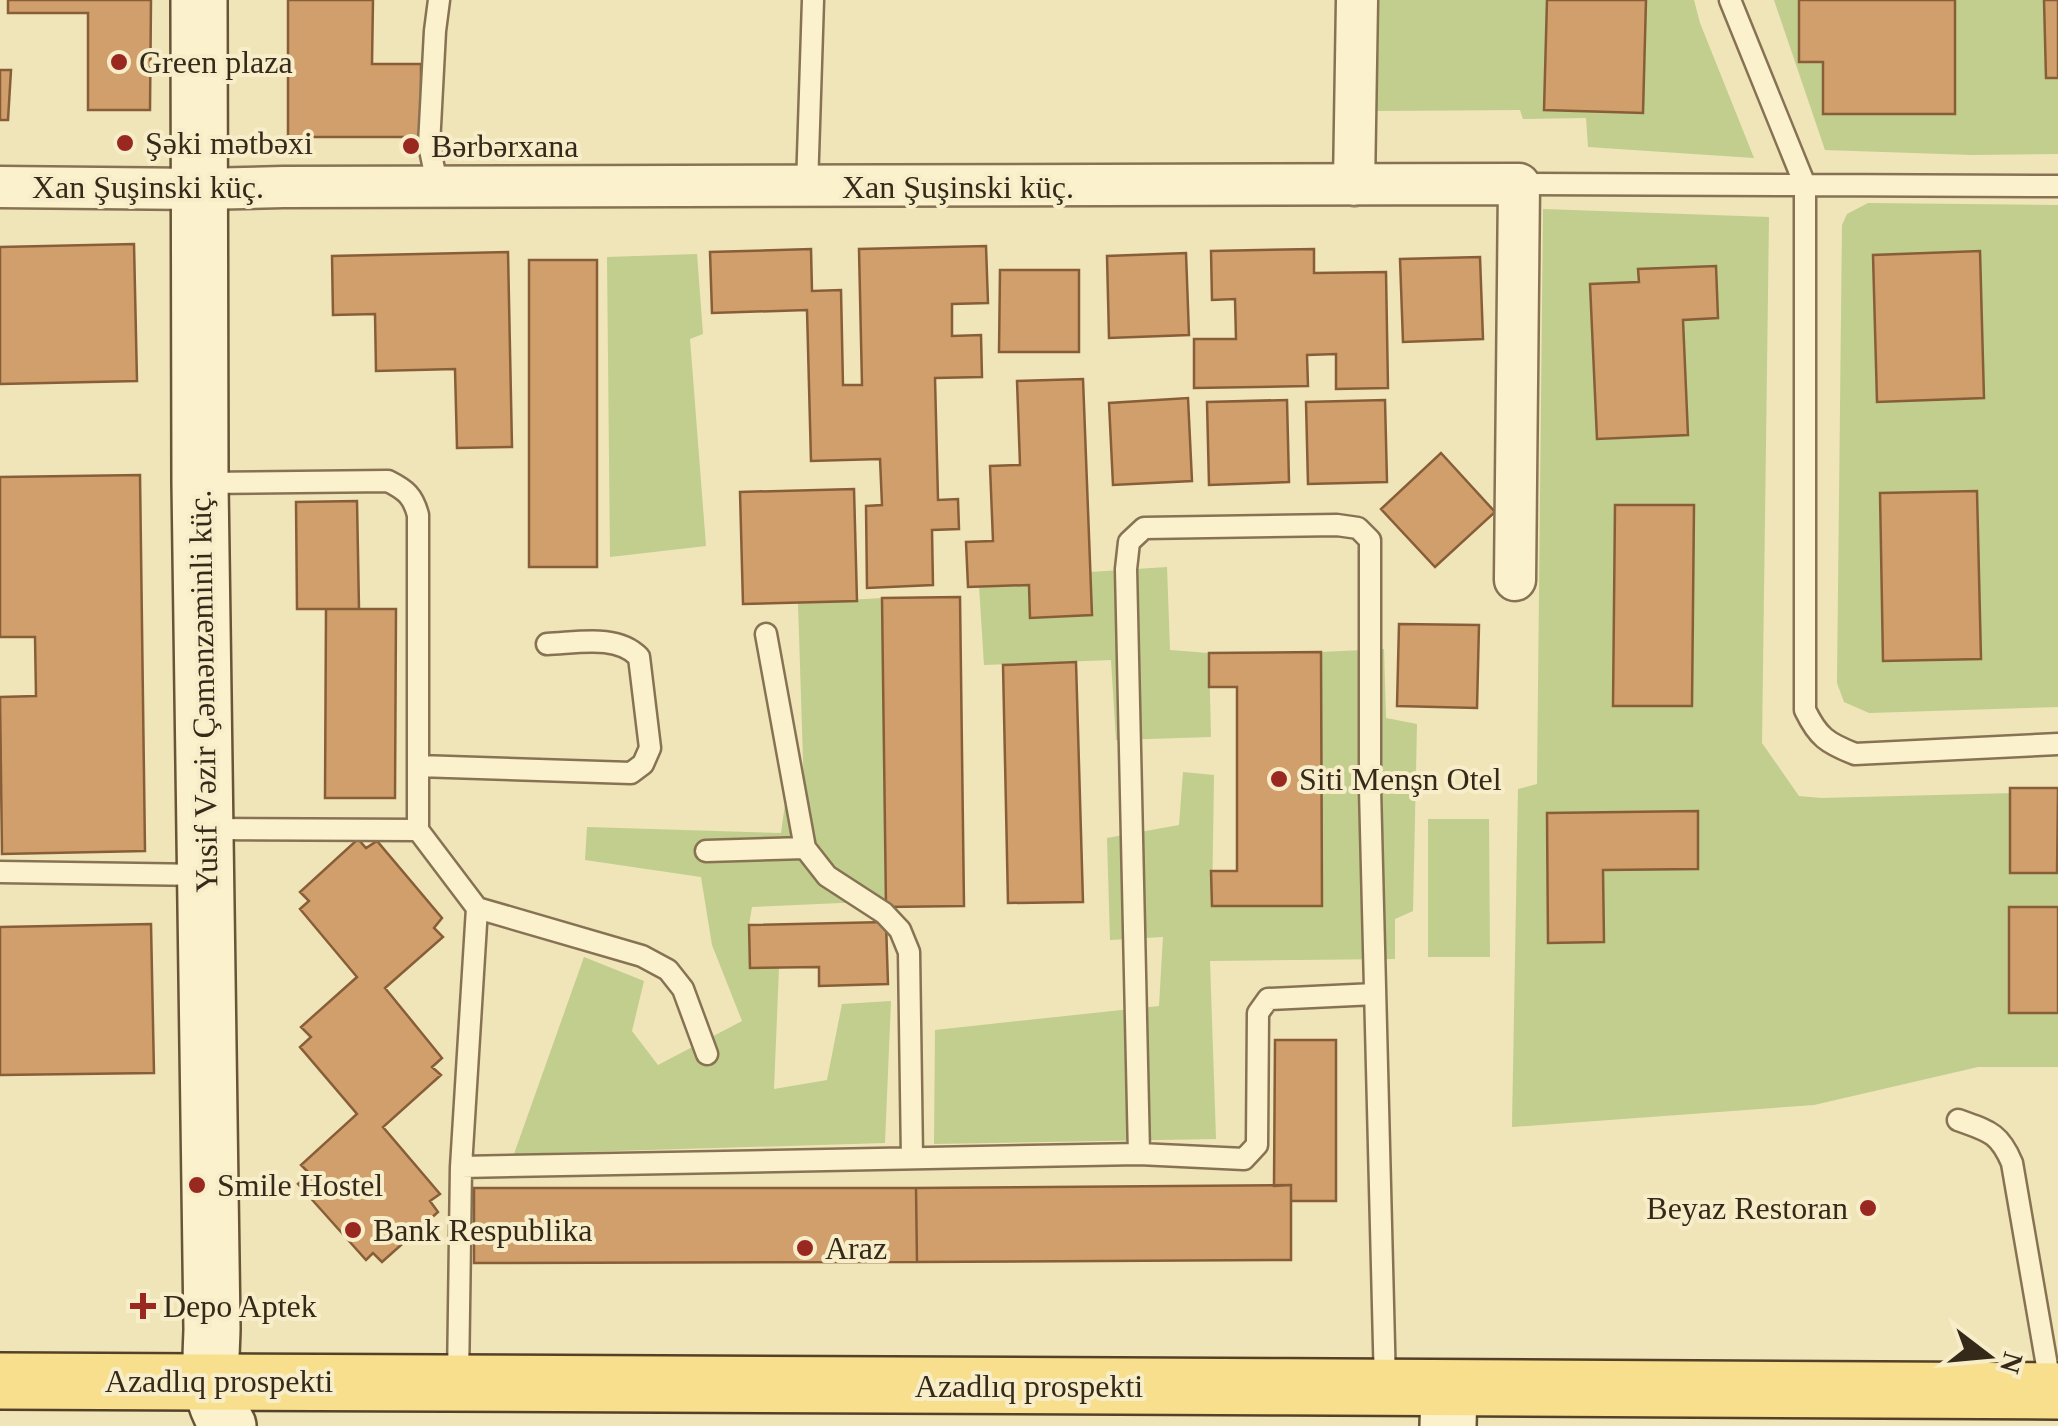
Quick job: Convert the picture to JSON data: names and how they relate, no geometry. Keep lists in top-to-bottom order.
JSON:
{
  "streets": {
    "main road": ["Yusif Vəzir Çəmənzəminli küç.", "Azadlıq prospekti"],
    "street": ["Xan Şuşinski küç."]
  },
  "crossings": [
    ["Xan Şuşinski küç.", "Yusif Vəzir Çəmənzəminli küç."],
    ["Yusif Vəzir Çəmənzəminli küç.", "Azadlıq prospekti"]
  ],
  "places": {
    "other": [
      "Green plaza",
      "Şəki mətbəxi",
      "Bərbərxana",
      "Siti Menşn Otel",
      "Smile Hostel",
      "Beyaz Restoran",
      "Bank Respublika",
      "Araz"
    ],
    "health": ["Depo Aptek"]
  },
  "north": "right"
}
